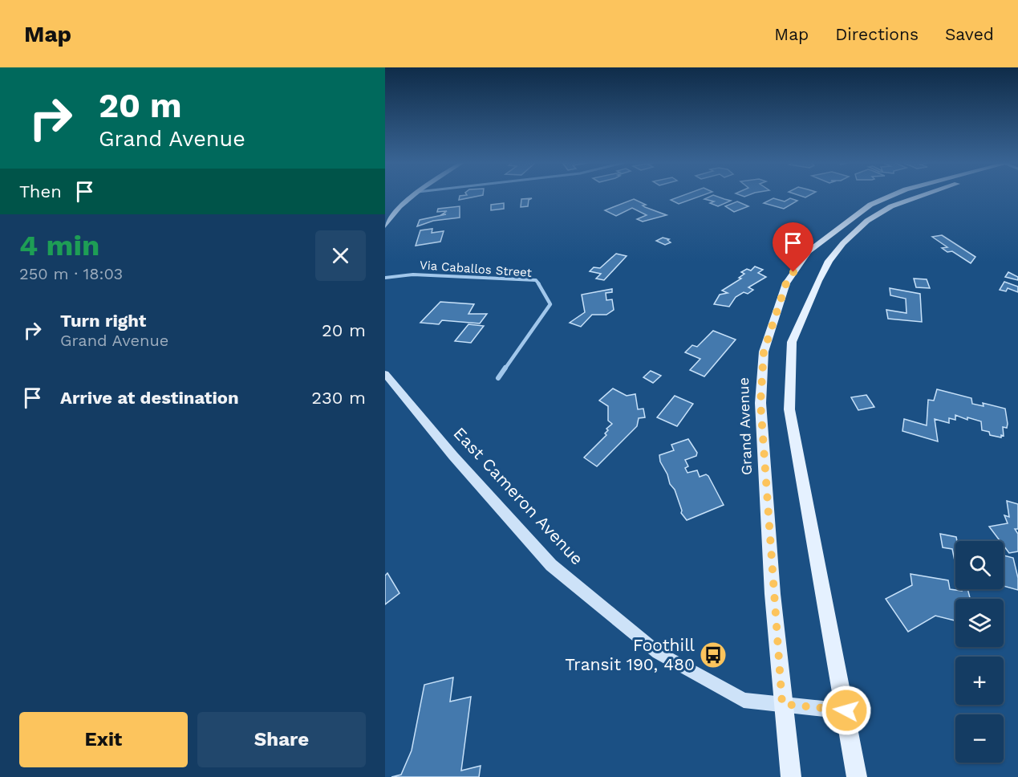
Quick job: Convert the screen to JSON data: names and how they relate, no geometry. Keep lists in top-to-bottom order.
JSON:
{
  "streets": {
    "main road": ["Grand Avenue", "East Cameron Avenue"],
    "street": ["Via Caballos Street"]
  },
  "crossings": [
    ["Grand Avenue", "East Cameron Avenue"]
  ],
  "places": {
    "bus stop": ["Foothill Transit 190, 480"]
  },
  "page": {
    "header": "Map",
    "nav": ["Map", "Directions", "Saved"],
    "turn": ["20 m", "Grand Avenue"],
    "then": "Then",
    "heading": ["4 min", "250 m · 18:03"],
    "list": [
      {
        "name": "Turn right",
        "note": "Grand Avenue",
        "value": "20 m"
      },
      {
        "name": "Arrive at destination",
        "value": "230 m"
      }
    ],
    "map_buttons": ["+", "−"],
    "buttons": ["Exit", "Share"]
  }
}
